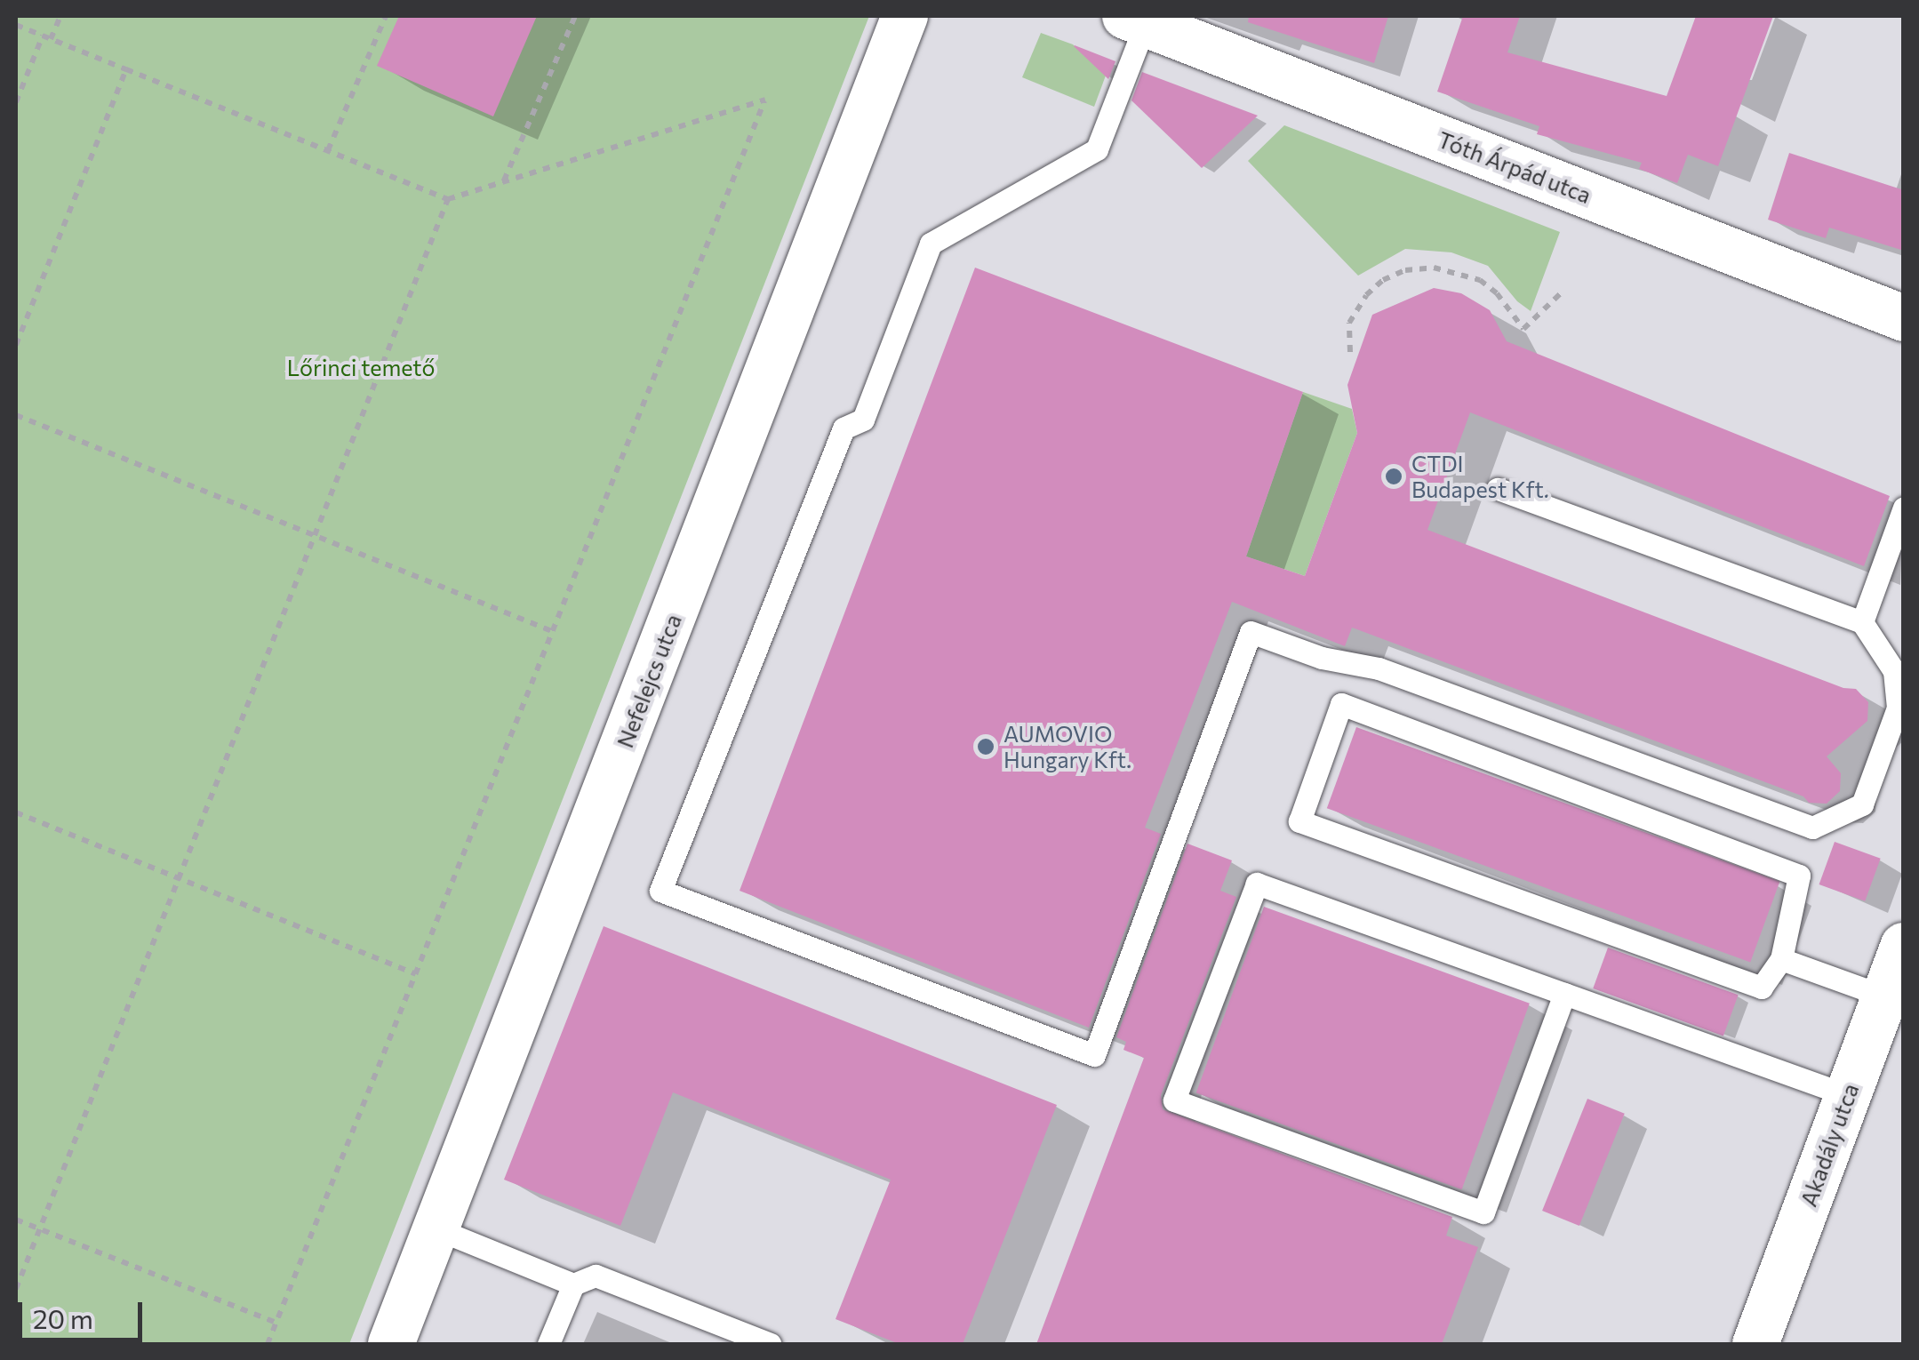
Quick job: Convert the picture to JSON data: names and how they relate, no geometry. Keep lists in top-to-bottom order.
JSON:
{
  "streets": {
    "street": ["Tóth Árpád utca", "Nefelejcs utca", "Akadály utca"]
  },
  "parks": ["Lőrinci temető"],
  "places": ["CTDI Budapest Kft.", "AUMOVIO Hungary Kft."],
  "scale_bar": "20 m"
}
